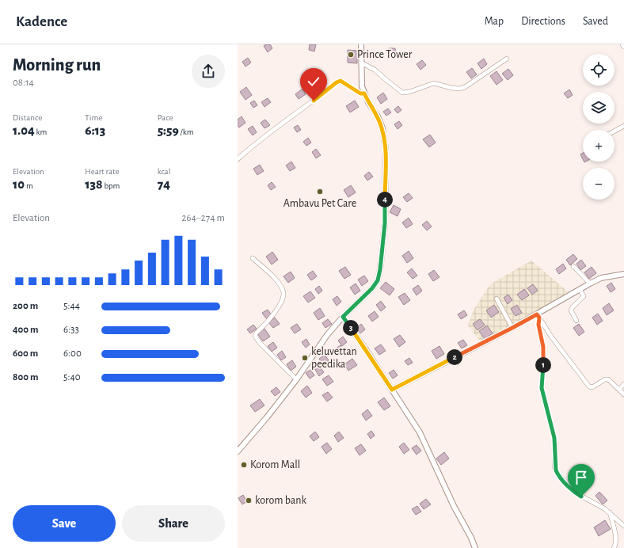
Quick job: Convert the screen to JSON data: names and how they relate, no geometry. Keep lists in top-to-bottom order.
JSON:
{
  "places": [
    "Prince Tower",
    "Ambavu Pet Care",
    "keluvettan peedika",
    "Korom Mall",
    "korom bank"
  ],
  "page": {
    "header": "Kadence",
    "nav": ["Map", "Directions", "Saved"],
    "heading": ["Morning run", "08:14"],
    "map_buttons": ["+", "−"],
    "stats": [
      ["Distance", "1.04 km"],
      ["Time", "6:13"],
      ["Pace", "5:59 /km"],
      ["Elevation", "10 m"],
      ["Heart rate", "138 bpm"],
      ["kcal", "74"]
    ],
    "pins": [
      "4",
      "3",
      "2",
      "1"
    ],
    "chart": ["Elevation", "264–274 m"],
    "list": [
      {
        "name": "200 m",
        "note": "5:44"
      },
      {
        "name": "400 m",
        "note": "6:33"
      },
      {
        "name": "600 m",
        "note": "6:00"
      },
      {
        "name": "800 m",
        "note": "5:40"
      }
    ],
    "buttons": ["Save", "Share"]
  }
}
